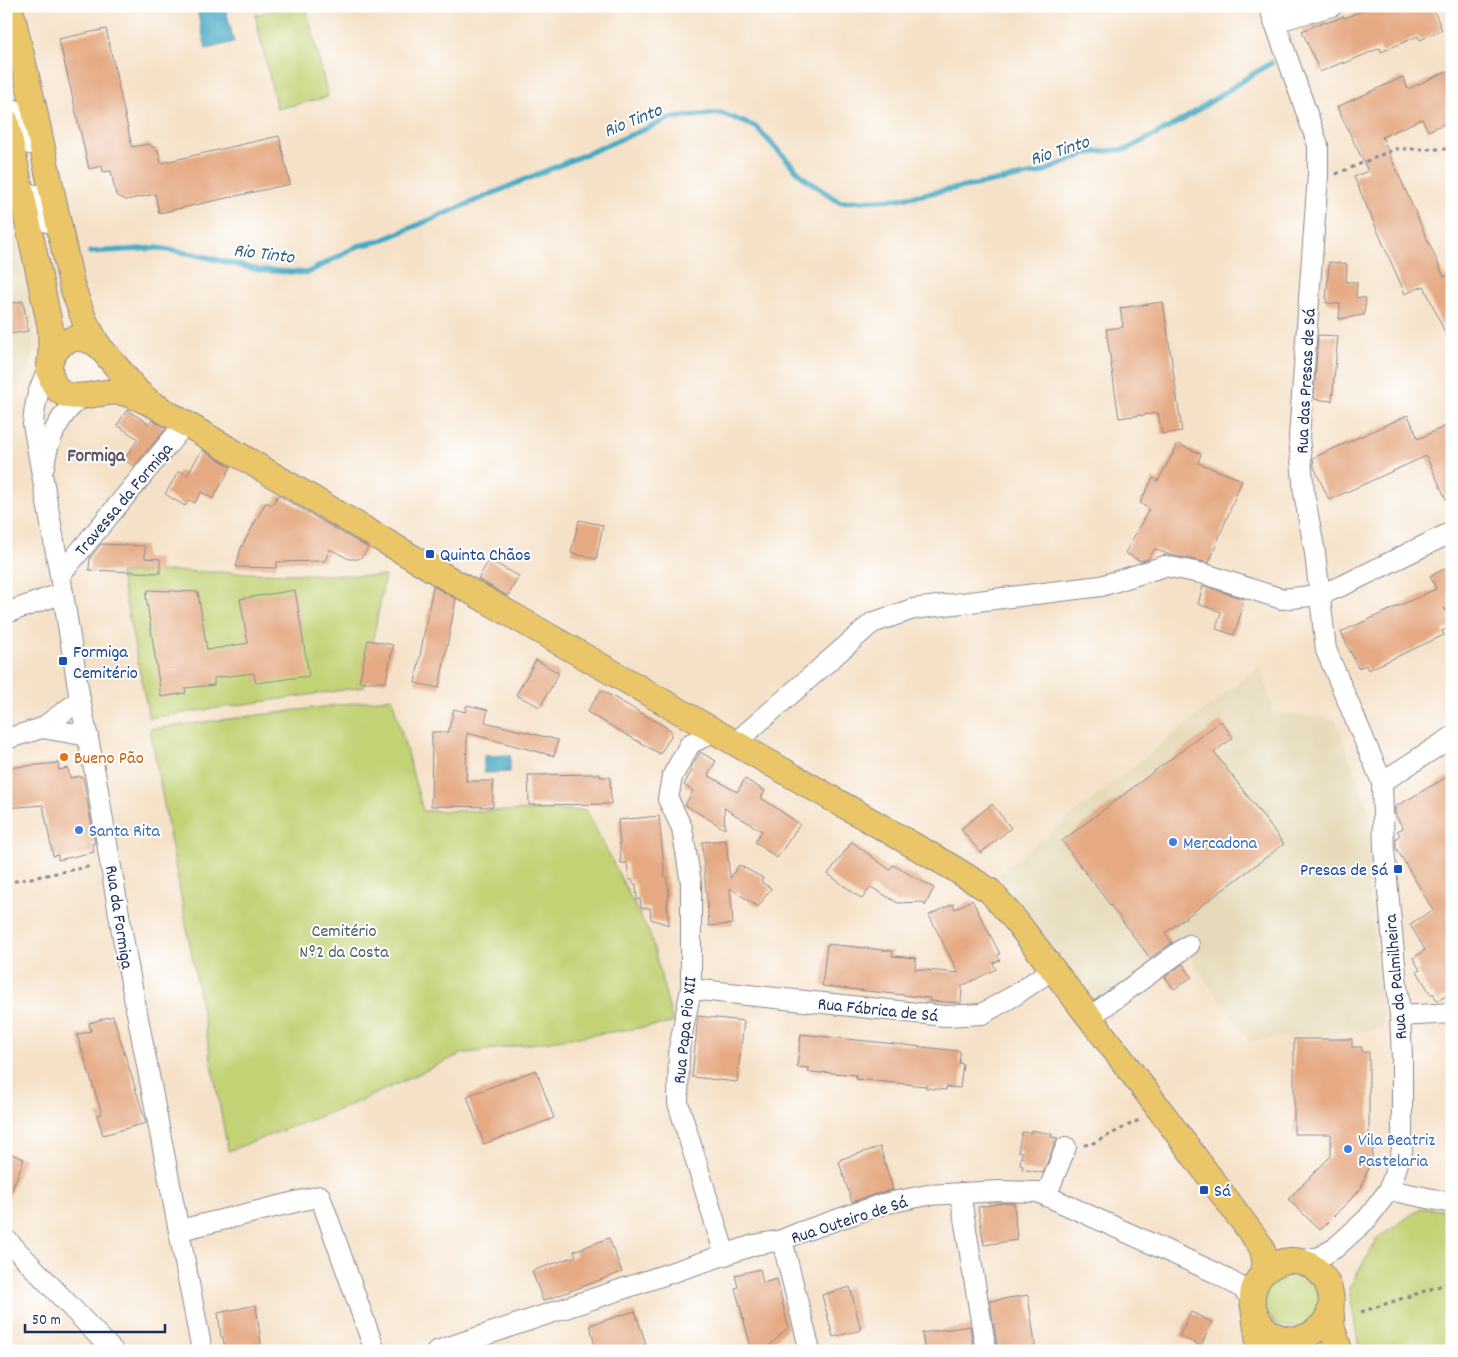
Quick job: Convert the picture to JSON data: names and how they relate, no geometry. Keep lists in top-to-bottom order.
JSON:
{
  "streets": {
    "street": [
      "Rua das Presas de Sá",
      "Travessa da Formiga",
      "Rua da Formiga",
      "Rua da Palmilheira",
      "Rua Fábrica de Sá",
      "Rua Papa Pio XII",
      "Rua Outeiro de Sá"
    ]
  },
  "crossings": [
    ["Rua das Presas de Sá", "Rua da Palmilheira"],
    ["Rua das Presas de Sá", "Rua Papa Pio XII"],
    ["Travessa da Formiga", "Rua da Formiga"],
    ["Rua da Palmilheira", "Rua Outeiro de Sá"],
    ["Rua Fábrica de Sá", "Rua Papa Pio XII"],
    ["Rua Papa Pio XII", "Rua Outeiro de Sá"]
  ],
  "districts": ["Formiga"],
  "water": ["Rio Tinto"],
  "parks": ["Cemitério Nº2 da Costa"],
  "places": {
    "transit": [
      "Quinta Chãos",
      "Formiga Cemitério",
      "Presas de Sá",
      "Sá"
    ],
    "other": [
      "Bueno Pão",
      "Santa Rita",
      "Mercadona",
      "Vila Beatriz Pastelaria"
    ]
  },
  "scale_bar": "50 m"
}
